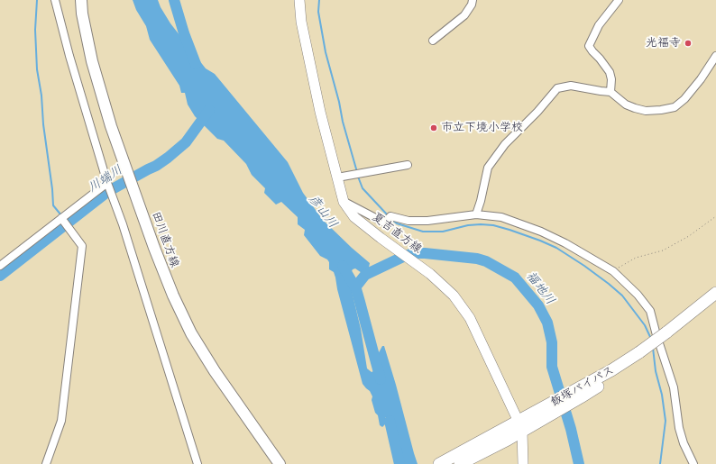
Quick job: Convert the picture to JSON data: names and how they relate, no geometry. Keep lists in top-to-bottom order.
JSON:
{
  "streets": {
    "main road": ["夏吉直方線", "田川直方線"]
  },
  "water": ["川端川", "彦山川", "福地川"],
  "places": ["光福寺", "市立下境小学校"]
}
